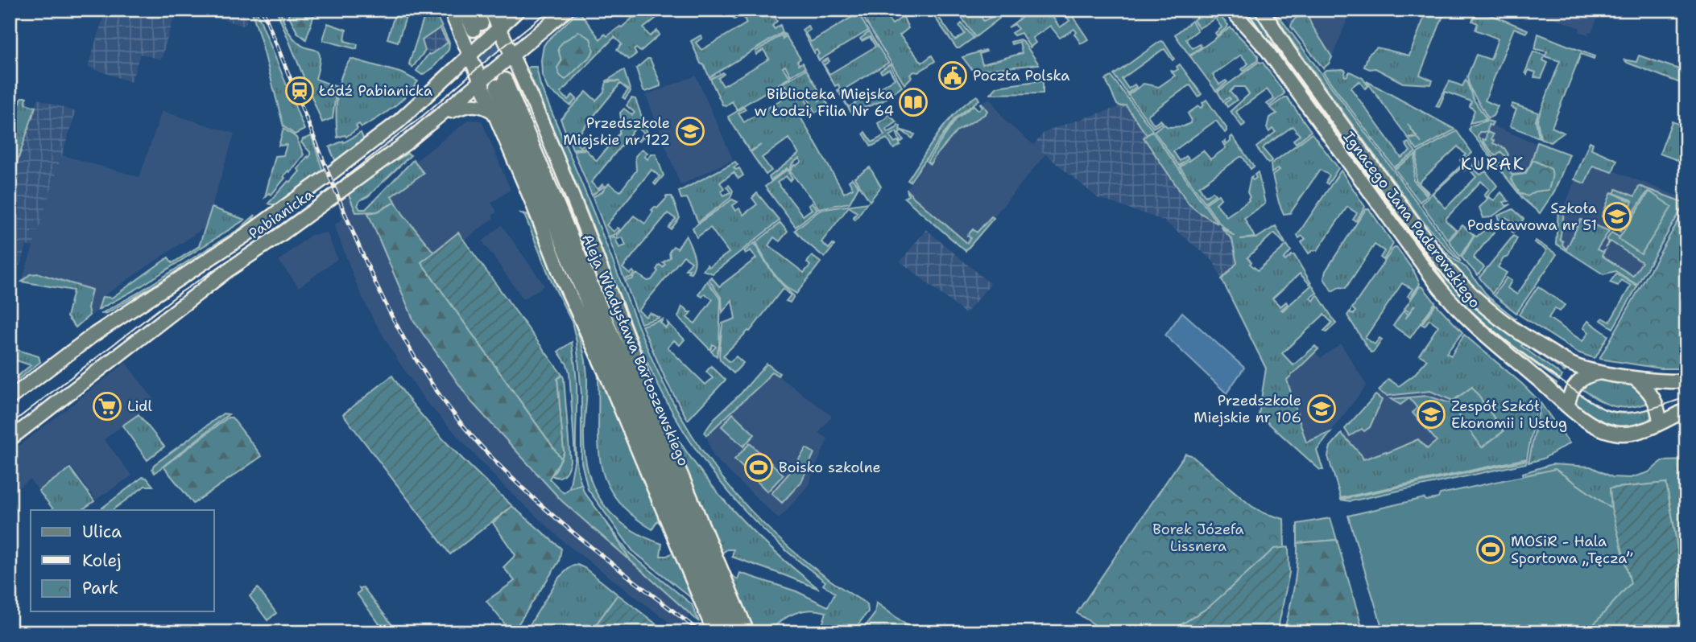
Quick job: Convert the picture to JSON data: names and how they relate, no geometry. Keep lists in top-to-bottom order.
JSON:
{
  "streets": {
    "main road": ["Pabianicka", "Ignacego Jana Paderewskiego", "Aleja Władysława Bartoszewskiego"]
  },
  "districts": ["KURAK"],
  "parks": ["Borek Józefa Lissnera"],
  "places": {
    "public building": ["Poczta Polska"],
    "station": ["Łódź Pabianicka"],
    "library": ["Biblioteka Miejska w Łodzi, Filia Nr 64"],
    "school or university": [
      "Przedszkole Miejskie nr 122",
      "Szkoła Podstawowa nr 51",
      "Przedszkole Miejskie nr 106",
      "Zespół Szkół Ekonomii i Usług"
    ],
    "supermarket": ["Lidl"],
    "sports": ["Boisko szkolne", "MOSiR - Hala Sportowa „Tęcza”"]
  },
  "legend": ["Ulica", "Kolej", "Park"]
}
